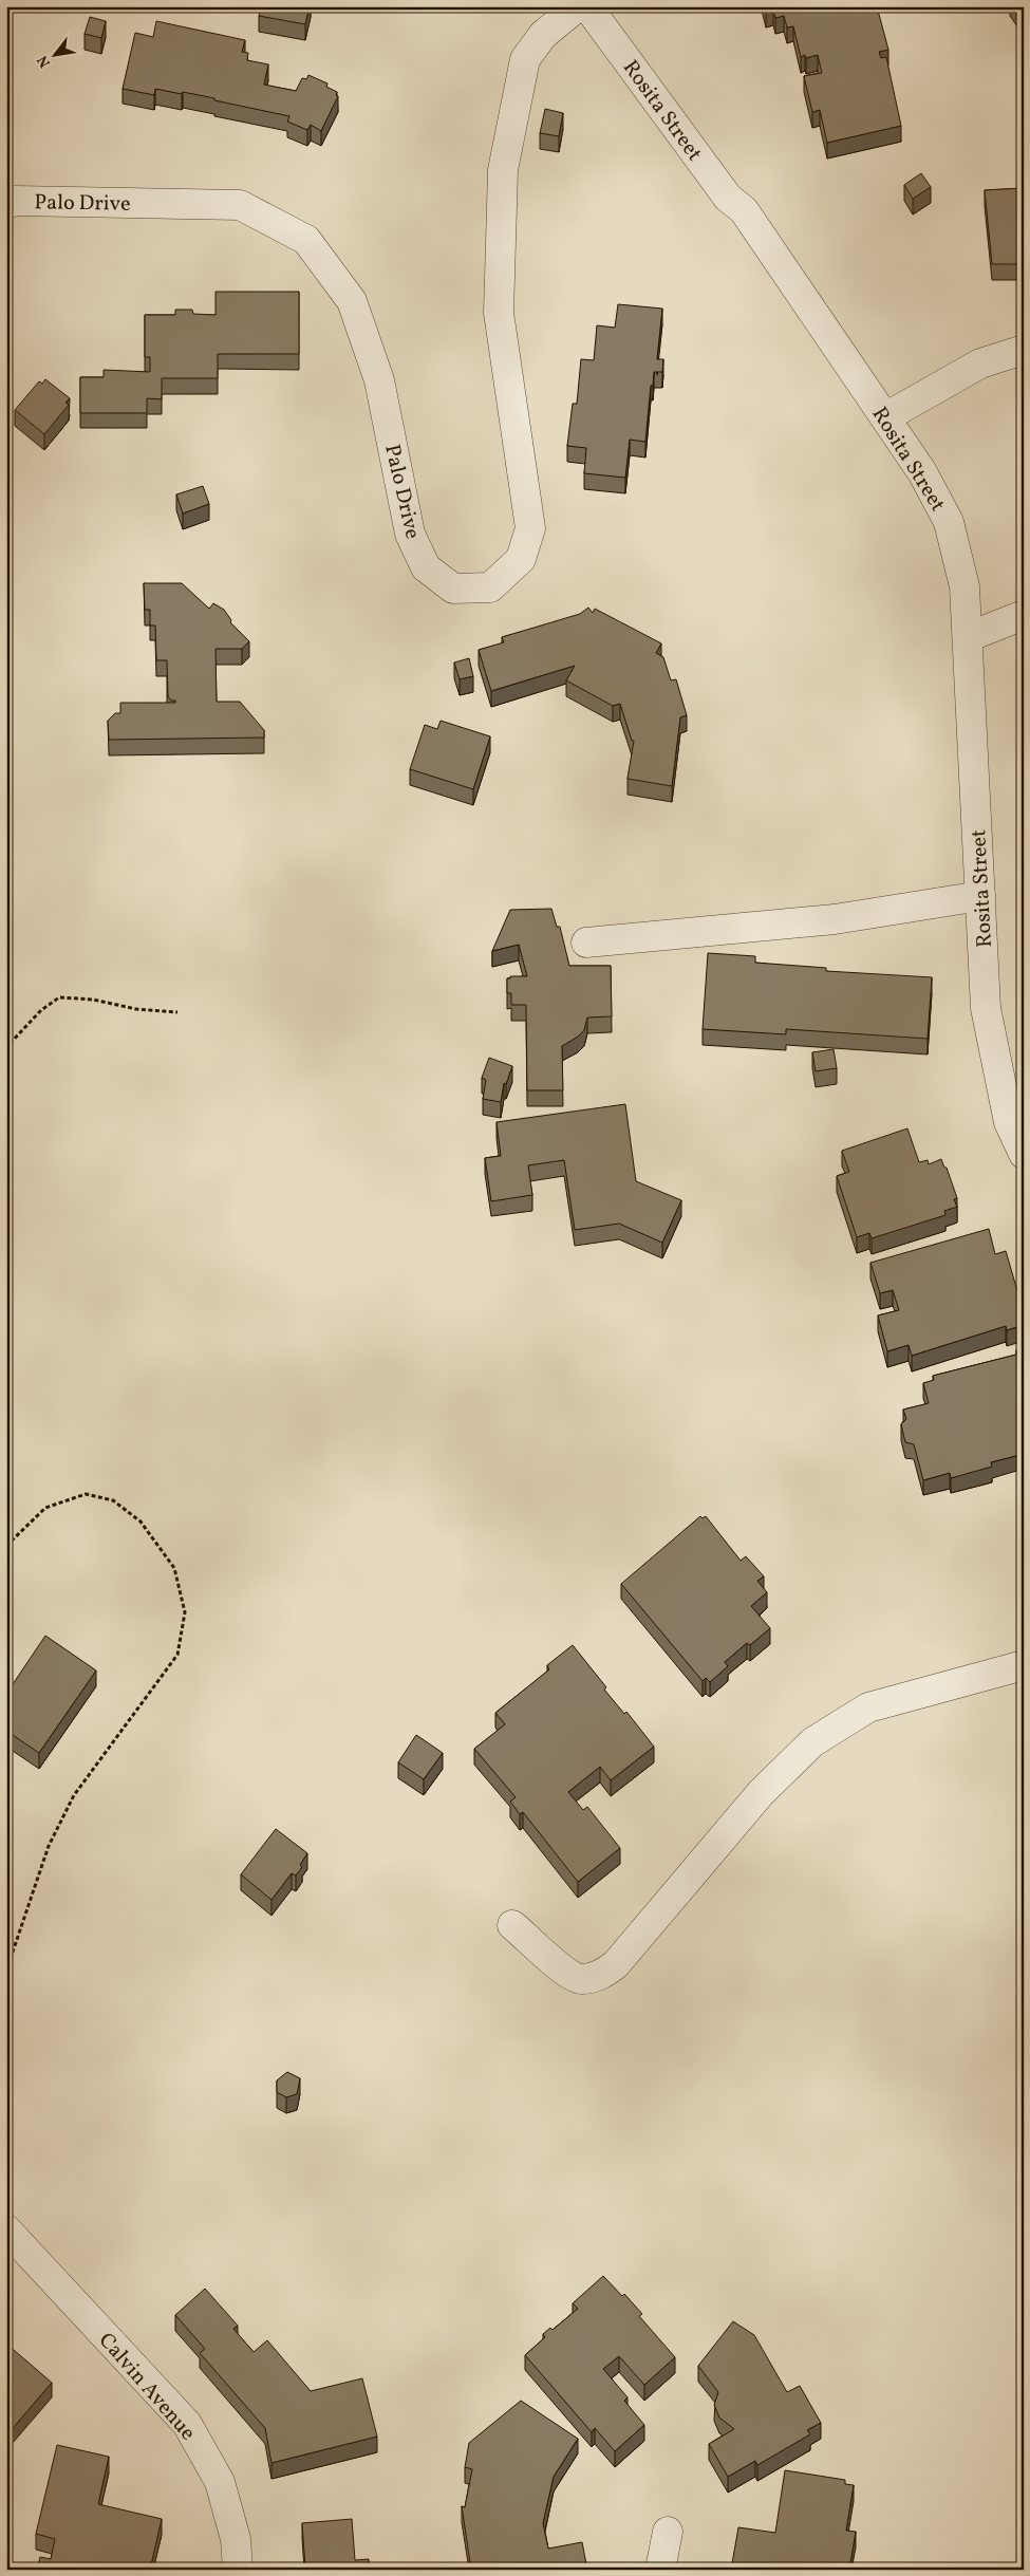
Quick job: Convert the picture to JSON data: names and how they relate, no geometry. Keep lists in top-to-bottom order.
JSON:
{
  "streets": {
    "street": ["Rosita Street", "Palo Drive", "Calvin Avenue"]
  },
  "north": "bottom left"
}
